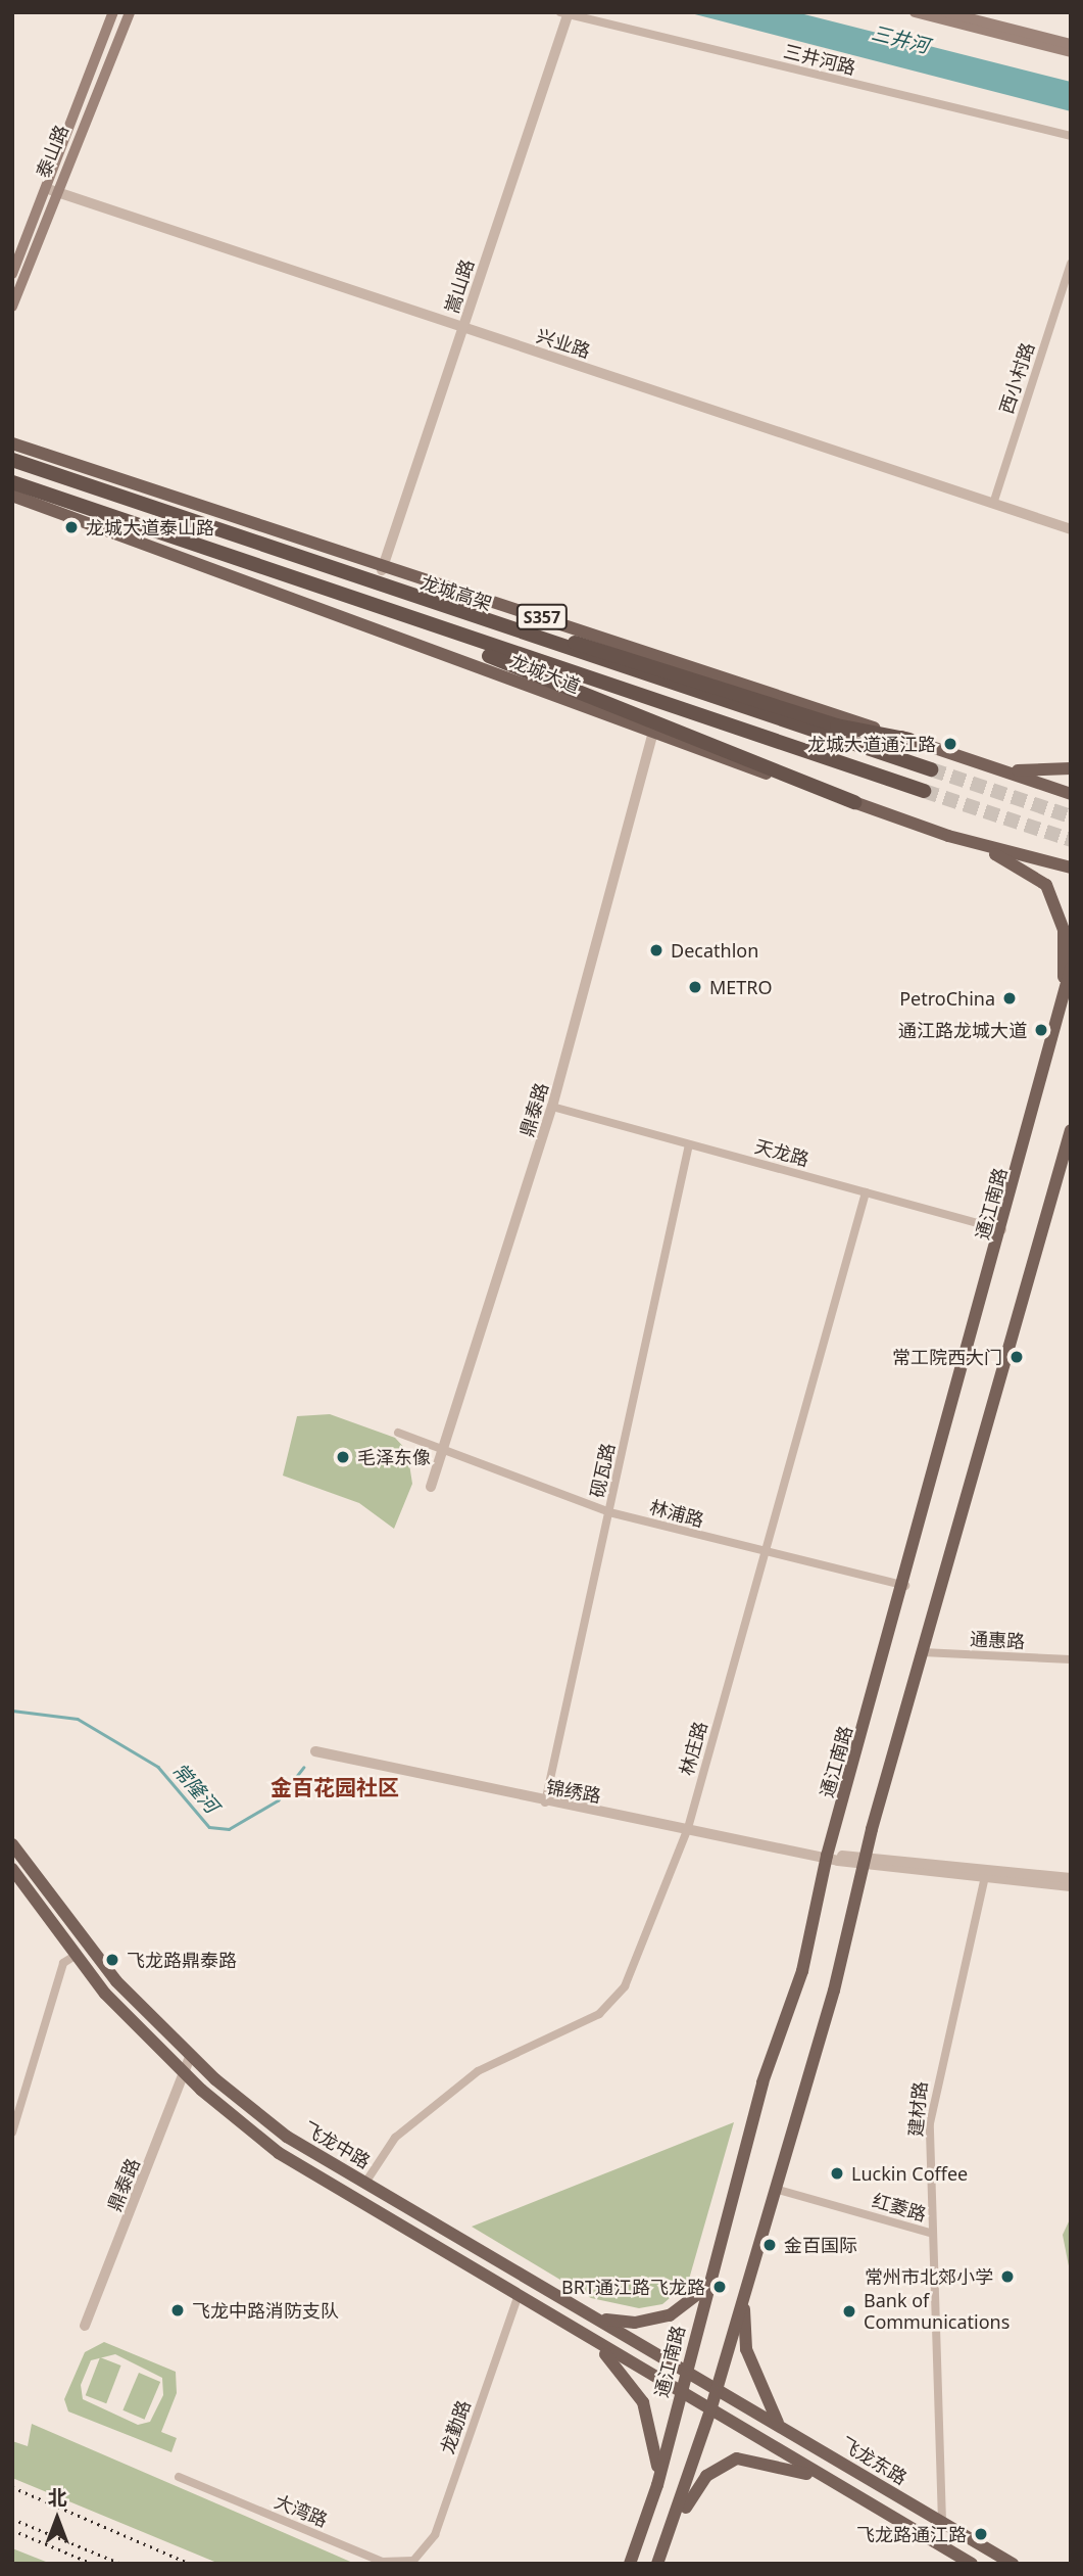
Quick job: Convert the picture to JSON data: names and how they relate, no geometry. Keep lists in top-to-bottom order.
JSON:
{
  "streets": {
    "highway": ["龙城高架"],
    "main road": [
      "泰山路",
      "S357",
      "龙城大道",
      "通江南路",
      "飞龙中路",
      "飞龙东路"
    ],
    "street": [
      "三井河路",
      "嵩山路",
      "兴业路",
      "西小村路",
      "鼎泰路",
      "天龙路",
      "砚瓦路",
      "林浦路",
      "通惠路",
      "林庄路",
      "锦绣路",
      "建材路",
      "红菱路",
      "龙勤路",
      "大湾路"
    ]
  },
  "crossings": [
    ["三井河路", "嵩山路"],
    ["泰山路", "兴业路"],
    ["嵩山路", "兴业路"],
    ["嵩山路", "S357"],
    ["兴业路", "西小村路"],
    ["龙城大道", "鼎泰路"],
    ["鼎泰路", "天龙路"],
    ["鼎泰路", "林浦路"],
    ["鼎泰路", "飞龙中路"],
    ["天龙路", "通江南路"],
    ["天龙路", "砚瓦路"],
    ["天龙路", "林庄路"],
    ["通江南路", "林浦路"],
    ["通江南路", "锦绣路"],
    ["通江南路", "飞龙中路"],
    ["砚瓦路", "林浦路"],
    ["砚瓦路", "锦绣路"],
    ["林浦路", "林庄路"],
    ["林庄路", "锦绣路"],
    ["林庄路", "飞龙中路"],
    ["锦绣路", "建材路"],
    ["建材路", "红菱路"],
    ["建材路", "飞龙东路"],
    ["飞龙中路", "龙勤路"],
    ["飞龙中路", "飞龙东路"],
    ["龙勤路", "大湾路"]
  ],
  "districts": ["金百花园社区"],
  "water": ["三井河", "常隆河"],
  "places": [
    "龙城大道泰山路",
    "龙城大道通江路",
    "Decathlon",
    "METRO",
    "PetroChina",
    "通江路龙城大道",
    "常工院西大门",
    "毛泽东像",
    "飞龙路鼎泰路",
    "Luckin Coffee",
    "金百国际",
    "常州市北郊小学",
    "BRT通江路飞龙路",
    "飞龙中路消防支队",
    "Bank of Communications",
    "飞龙路通江路"
  ],
  "north": "top"
}
